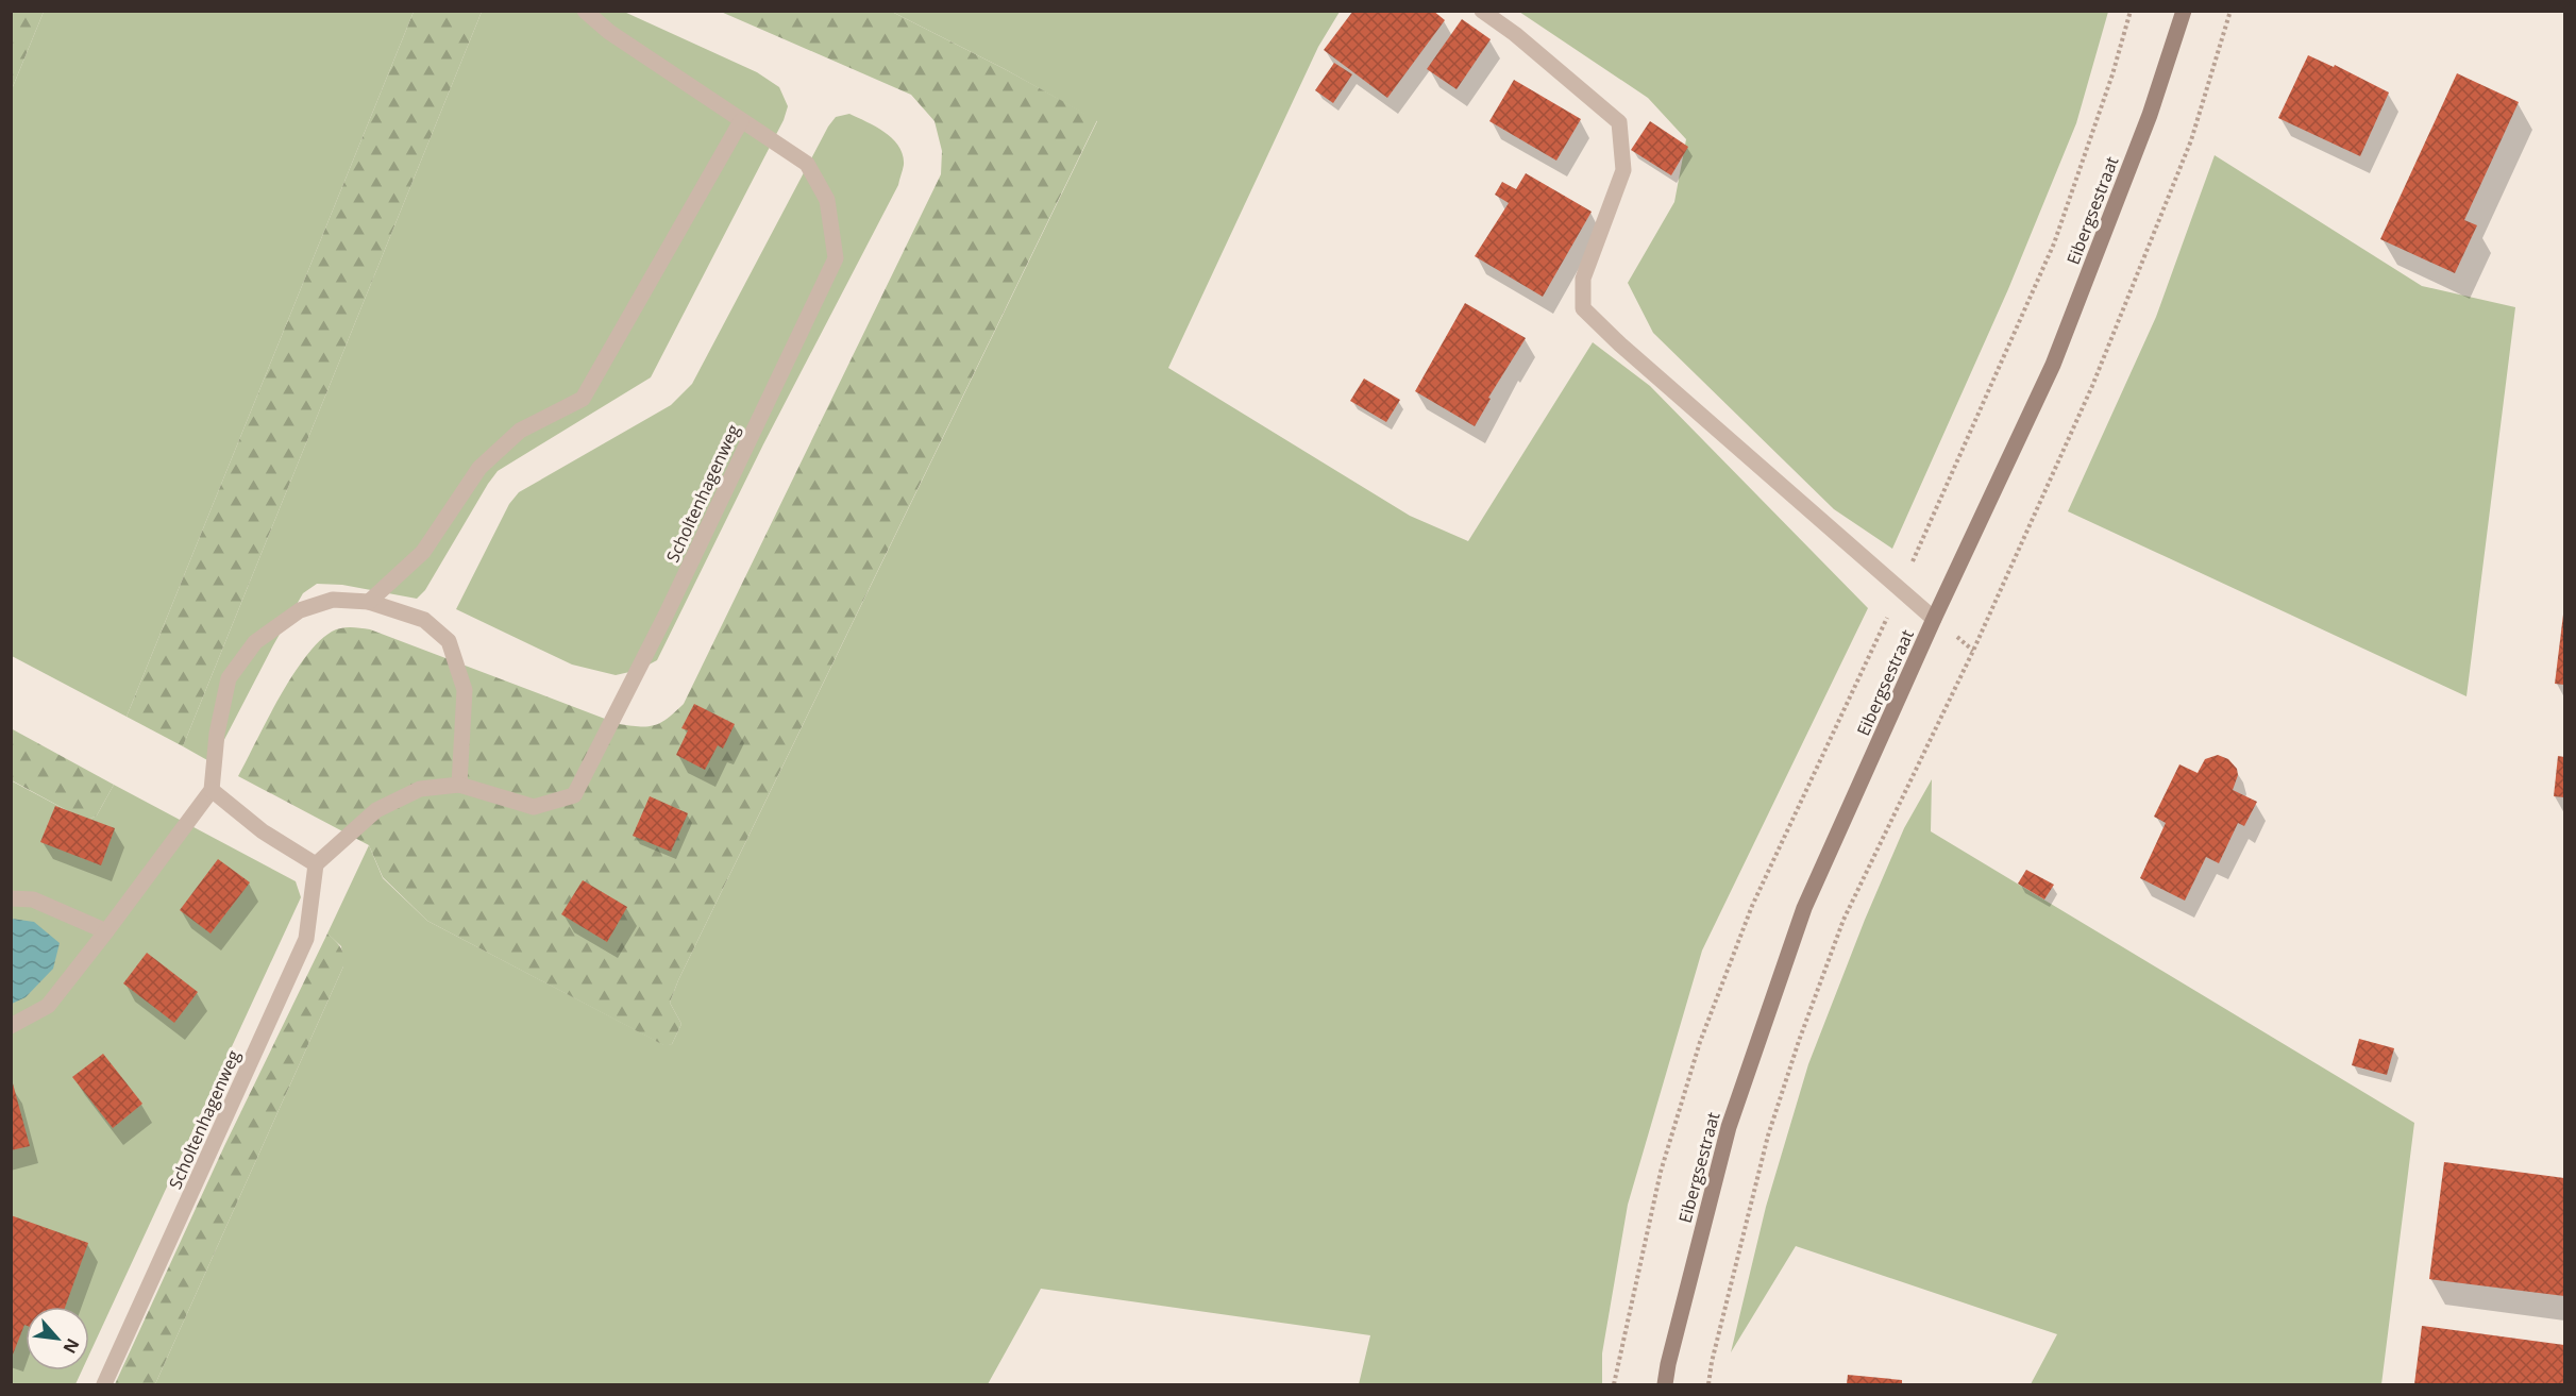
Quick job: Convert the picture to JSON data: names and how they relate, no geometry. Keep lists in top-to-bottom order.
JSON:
{
  "streets": {
    "main road": ["Eibergsestraat"],
    "street": ["Scholtenhagenweg"]
  },
  "north": "bottom right"
}
